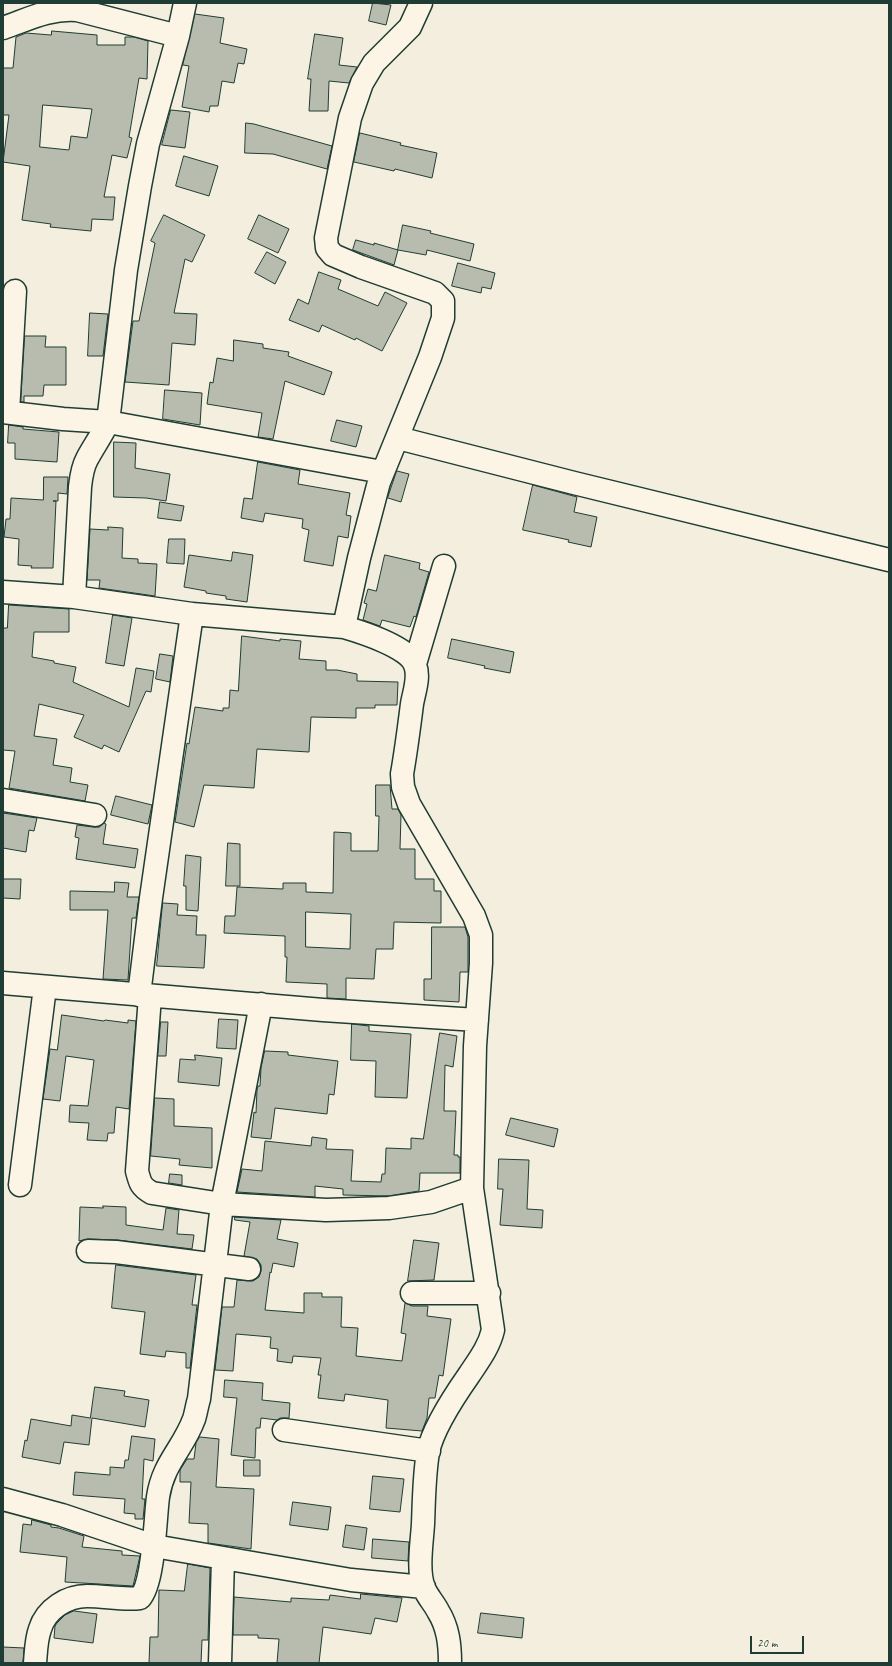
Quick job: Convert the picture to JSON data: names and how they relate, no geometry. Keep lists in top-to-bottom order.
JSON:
{
  "scale_bar": "20 m"
}
